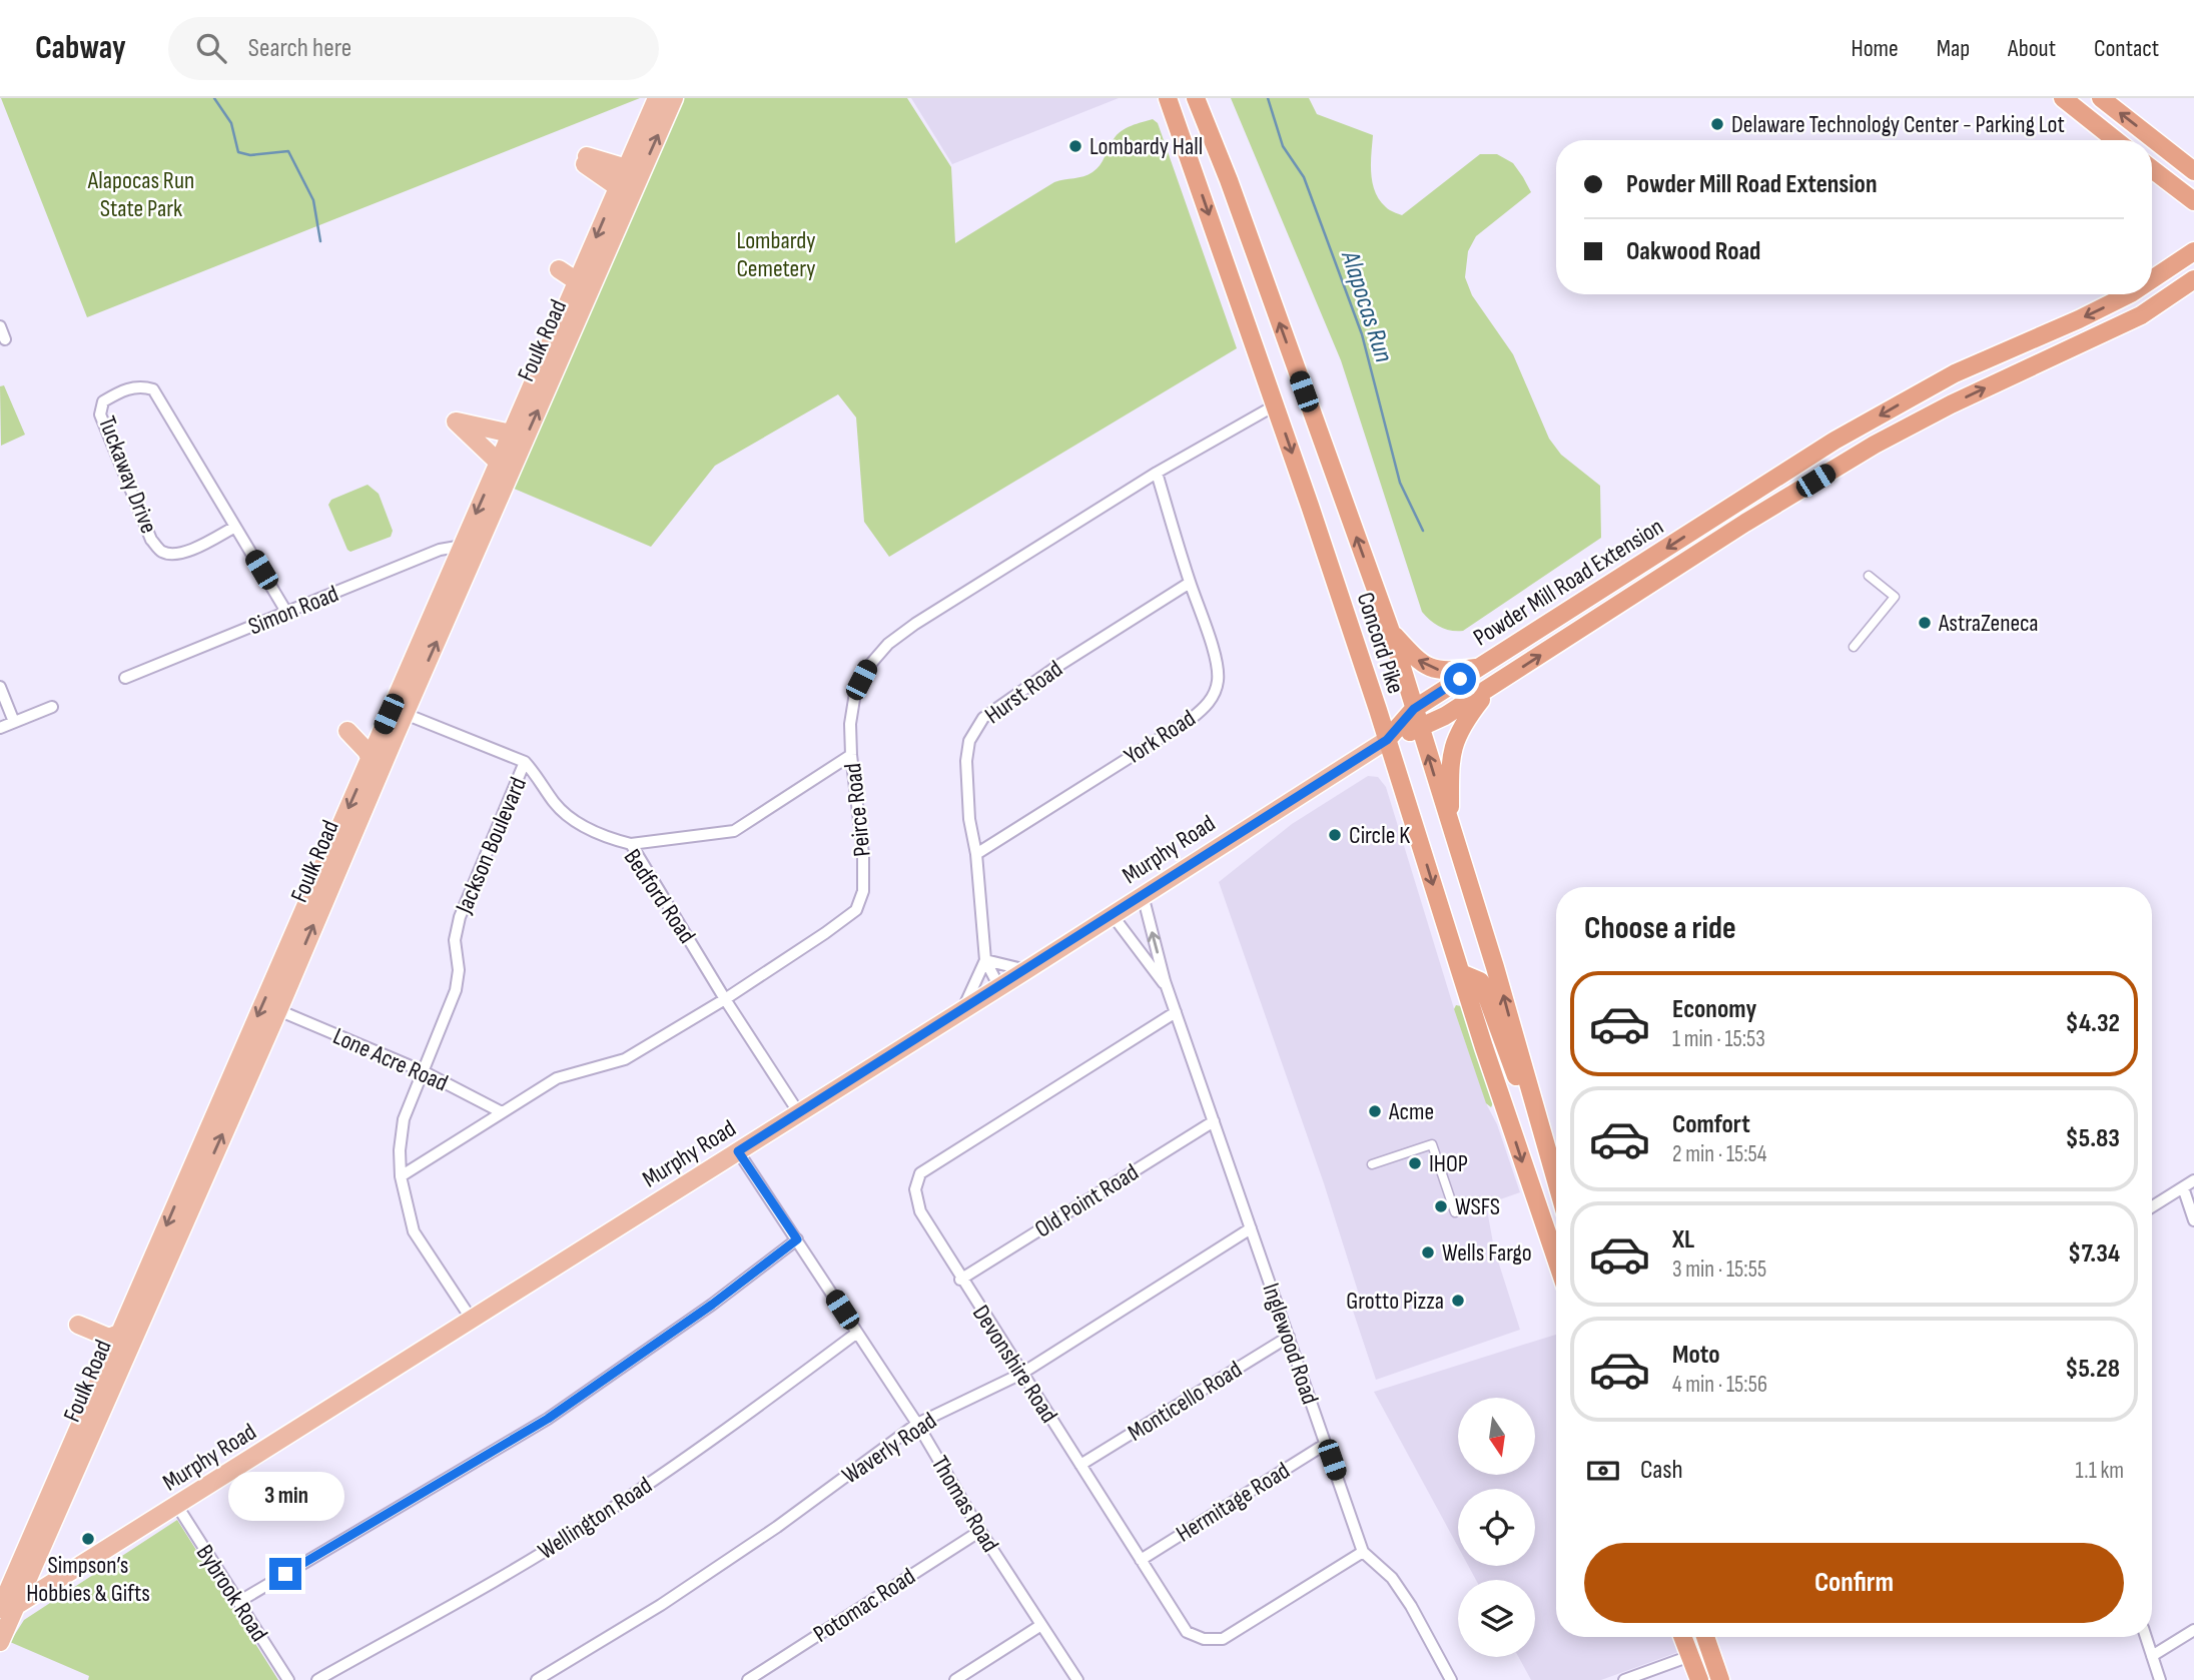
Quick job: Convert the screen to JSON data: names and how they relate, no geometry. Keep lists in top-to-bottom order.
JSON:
{
  "streets": {
    "highway": ["Powder Mill Road Extension", "Concord Pike"],
    "main road": ["Foulk Road", "Murphy Road"],
    "street": [
      "Tuckaway Drive",
      "Simon Road",
      "Hurst Road",
      "York Road",
      "Peirce Road",
      "Jackson Boulevard",
      "Bedford Road",
      "Lone Acre Road",
      "Old Point Road",
      "Inglewood Road",
      "Devonshire Road",
      "Monticello Road",
      "Waverly Road",
      "Hermitage Road",
      "Thomas Road",
      "Wellington Road",
      "Bybrook Road",
      "Potomac Road"
    ]
  },
  "crossings": [
    ["Foulk Road", "Simon Road"],
    ["Foulk Road", "Murphy Road"],
    ["Foulk Road", "Bedford Road"],
    ["Foulk Road", "Lone Acre Road"],
    ["Tuckaway Drive", "Simon Road"],
    ["Powder Mill Road Extension", "Concord Pike"],
    ["Powder Mill Road Extension", "Murphy Road"],
    ["Concord Pike", "Peirce Road"],
    ["Concord Pike", "Murphy Road"],
    ["Hurst Road", "York Road"],
    ["Hurst Road", "Murphy Road"],
    ["York Road", "Peirce Road"],
    ["Peirce Road", "Jackson Boulevard"],
    ["Peirce Road", "Bedford Road"],
    ["Peirce Road", "Lone Acre Road"],
    ["Jackson Boulevard", "Murphy Road"],
    ["Jackson Boulevard", "Bedford Road"],
    ["Jackson Boulevard", "Lone Acre Road"],
    ["Murphy Road", "Bedford Road"],
    ["Murphy Road", "Inglewood Road"],
    ["Murphy Road", "Thomas Road"],
    ["Murphy Road", "Bybrook Road"],
    ["Old Point Road", "Inglewood Road"],
    ["Old Point Road", "Devonshire Road"],
    ["Inglewood Road", "Devonshire Road"],
    ["Inglewood Road", "Monticello Road"],
    ["Inglewood Road", "Waverly Road"],
    ["Inglewood Road", "Hermitage Road"],
    ["Devonshire Road", "Monticello Road"],
    ["Devonshire Road", "Waverly Road"],
    ["Devonshire Road", "Hermitage Road"],
    ["Waverly Road", "Thomas Road"],
    ["Thomas Road", "Wellington Road"],
    ["Thomas Road", "Potomac Road"]
  ],
  "water": ["Alapocas Run"],
  "parks": ["Alapocas Run State Park", "Lombardy Cemetery"],
  "places": [
    "Delaware Technology Center - Parking Lot",
    "Lombardy Hall",
    "AstraZeneca",
    "Circle K",
    "Acme",
    "IHOP",
    "WSFS",
    "Wells Fargo",
    "Grotto Pizza",
    "Simpson’s Hobbies & Gifts"
  ],
  "north": "bottom",
  "page": {
    "header": "Cabway",
    "search": "Search here",
    "nav": [
      "Home",
      "Map",
      "About",
      "Contact"
    ],
    "banner": ["Powder Mill Road Extension", "Oakwood Road"],
    "heading": "Choose a ride",
    "list": [
      {
        "name": "Economy",
        "note": "1 min · 15:53",
        "value": "$4.32"
      },
      {
        "name": "Comfort",
        "note": "2 min · 15:54",
        "value": "$5.83"
      },
      {
        "name": "XL",
        "note": "3 min · 15:55",
        "value": "$7.34"
      },
      {
        "name": "Moto",
        "note": "4 min · 15:56",
        "value": "$5.28"
      }
    ],
    "pay": ["Cash", "1.1 km"],
    "bubble": "3 min",
    "buttons": "Confirm"
  }
}
